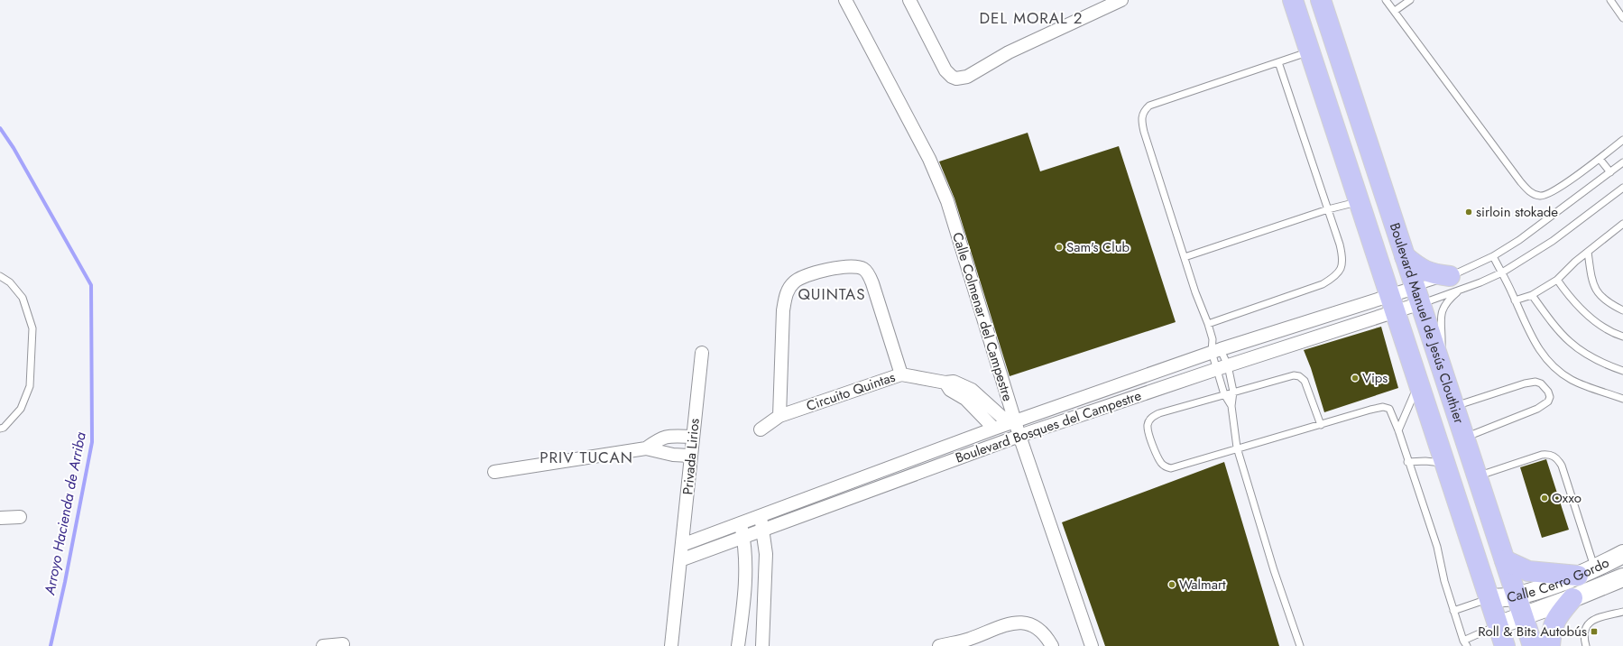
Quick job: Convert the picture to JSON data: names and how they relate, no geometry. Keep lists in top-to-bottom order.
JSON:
{
  "streets": {
    "main road": ["Boulevard Manuel de Jesús Clouthier", "Calle Cerro Gordo"],
    "street": [
      "Calle Colmenar del Campestre",
      "Circuito Quintas",
      "Boulevard Bosques del Campestre",
      "Privada Lirios"
    ]
  },
  "crossings": [
    ["Calle Colmenar del Campestre", "Circuito Quintas"],
    ["Calle Colmenar del Campestre", "Boulevard Bosques del Campestre"],
    ["Boulevard Manuel de Jesús Clouthier", "Boulevard Bosques del Campestre"],
    ["Boulevard Manuel de Jesús Clouthier", "Calle Cerro Gordo"],
    ["Circuito Quintas", "Boulevard Bosques del Campestre"],
    ["Boulevard Bosques del Campestre", "Privada Lirios"]
  ],
  "districts": ["DEL MORAL 2", "QUINTAS", "PRIV TUCAN"],
  "water": ["Arroyo Hacienda de Arriba"],
  "places": {
    "other": [
      "sirloin stokade",
      "Sam's Club",
      "Vips",
      "Oxxo",
      "Walmart"
    ],
    "transit": ["Roll & Bits Autobús"]
  }
}
